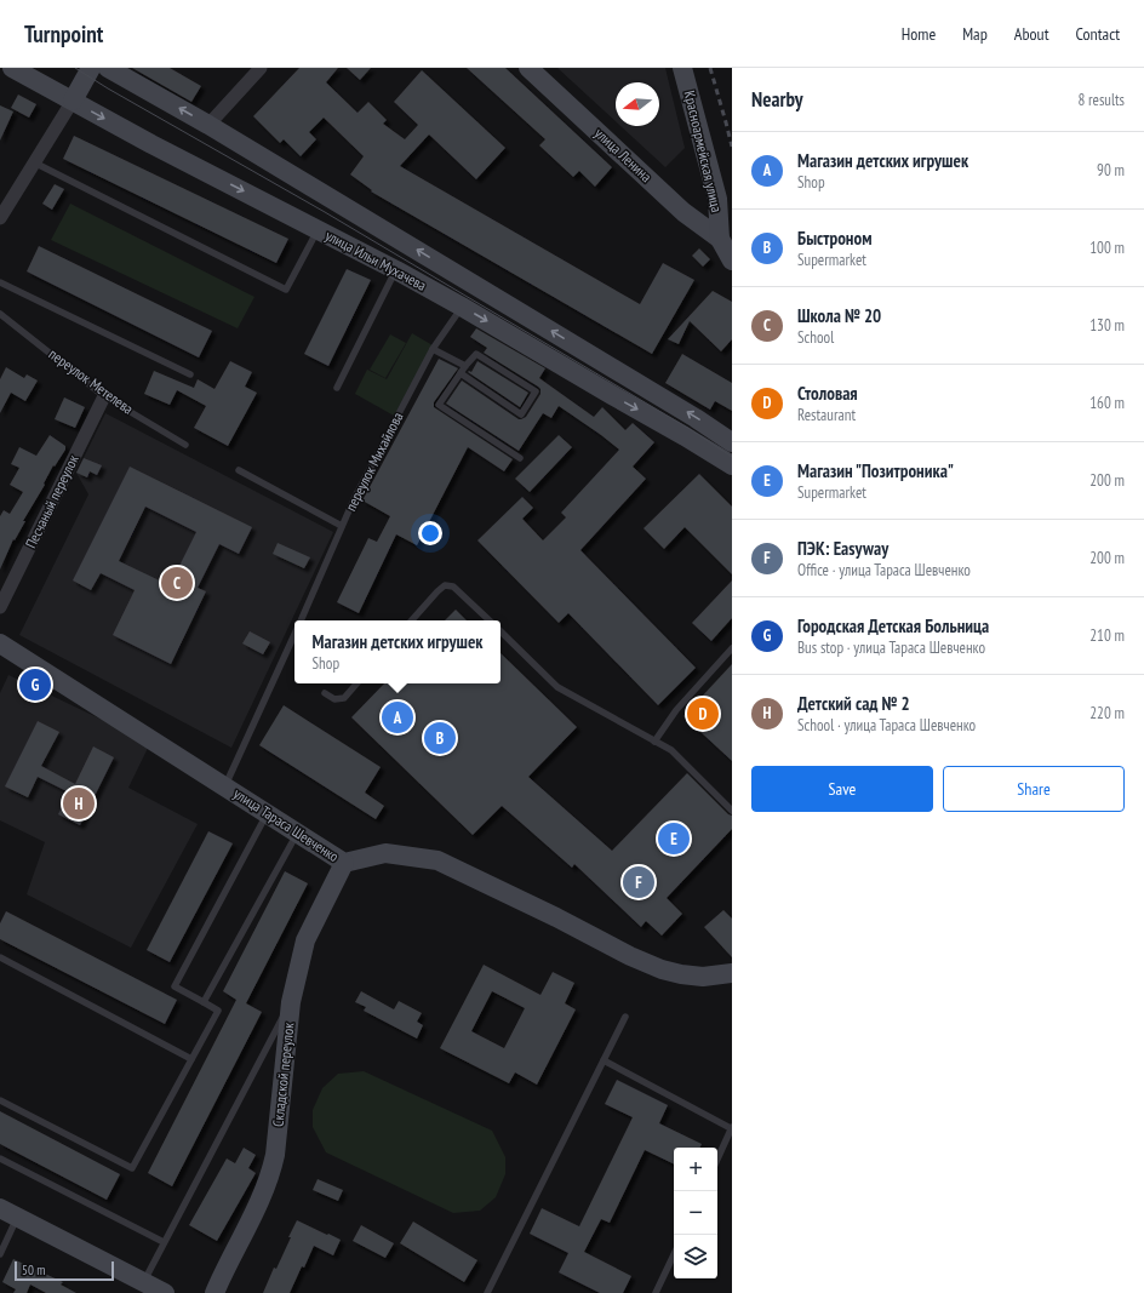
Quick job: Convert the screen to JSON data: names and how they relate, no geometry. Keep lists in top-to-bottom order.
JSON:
{
  "streets": {
    "main road": [
      "Красноармейская улица",
      "улица Ленина",
      "улица Ильи Мухачева",
      "улица Тараса Шевченко",
      "Складской переулок"
    ],
    "street": ["Песчаный переулок"],
    "lane": ["переулок Метелева", "переулок Михайлова"]
  },
  "crossings": [
    ["Красноармейская улица", "улица Ленина"],
    ["улица Ильи Мухачева", "переулок Михайлова"],
    ["переулок Метелева", "Песчаный переулок"],
    ["переулок Михайлова", "улица Тараса Шевченко"],
    ["улица Тараса Шевченко", "Складской переулок"]
  ],
  "scale_bar": "50 m",
  "north": "left",
  "page": {
    "header": "Turnpoint",
    "nav": [
      "Home",
      "Map",
      "About",
      "Contact"
    ],
    "heading": ["Nearby", "8 results"],
    "list": [
      {
        "mark": "A",
        "name": "Магазин детских игрушек",
        "note": "Shop",
        "value": "90 m"
      },
      {
        "mark": "B",
        "name": "Быстроном",
        "note": "Supermarket",
        "value": "100 m"
      },
      {
        "mark": "C",
        "name": "Школа № 20",
        "note": "School",
        "value": "130 m"
      },
      {
        "mark": "D",
        "name": "Столовая",
        "note": "Restaurant",
        "value": "160 m"
      },
      {
        "mark": "E",
        "name": "Магазин \"Позитроника\"",
        "note": "Supermarket",
        "value": "200 m"
      },
      {
        "mark": "F",
        "name": "ПЭК: Easyway",
        "note": "Office · улица Тараса Шевченко",
        "value": "200 m"
      },
      {
        "mark": "G",
        "name": "Городская Детская Больница",
        "note": "Bus stop · улица Тараса Шевченко",
        "value": "210 m"
      },
      {
        "mark": "H",
        "name": "Детский сад № 2",
        "note": "School · улица Тараса Шевченко",
        "value": "220 m"
      }
    ],
    "pins": [
      "C",
      "G",
      "D",
      "A",
      "B",
      "H",
      "E",
      "F"
    ],
    "popup": ["Магазин детских игрушек", "Shop"],
    "buttons": ["Save", "Share"],
    "map_buttons": ["+", "−"],
    "scale": "50 m"
  }
}
